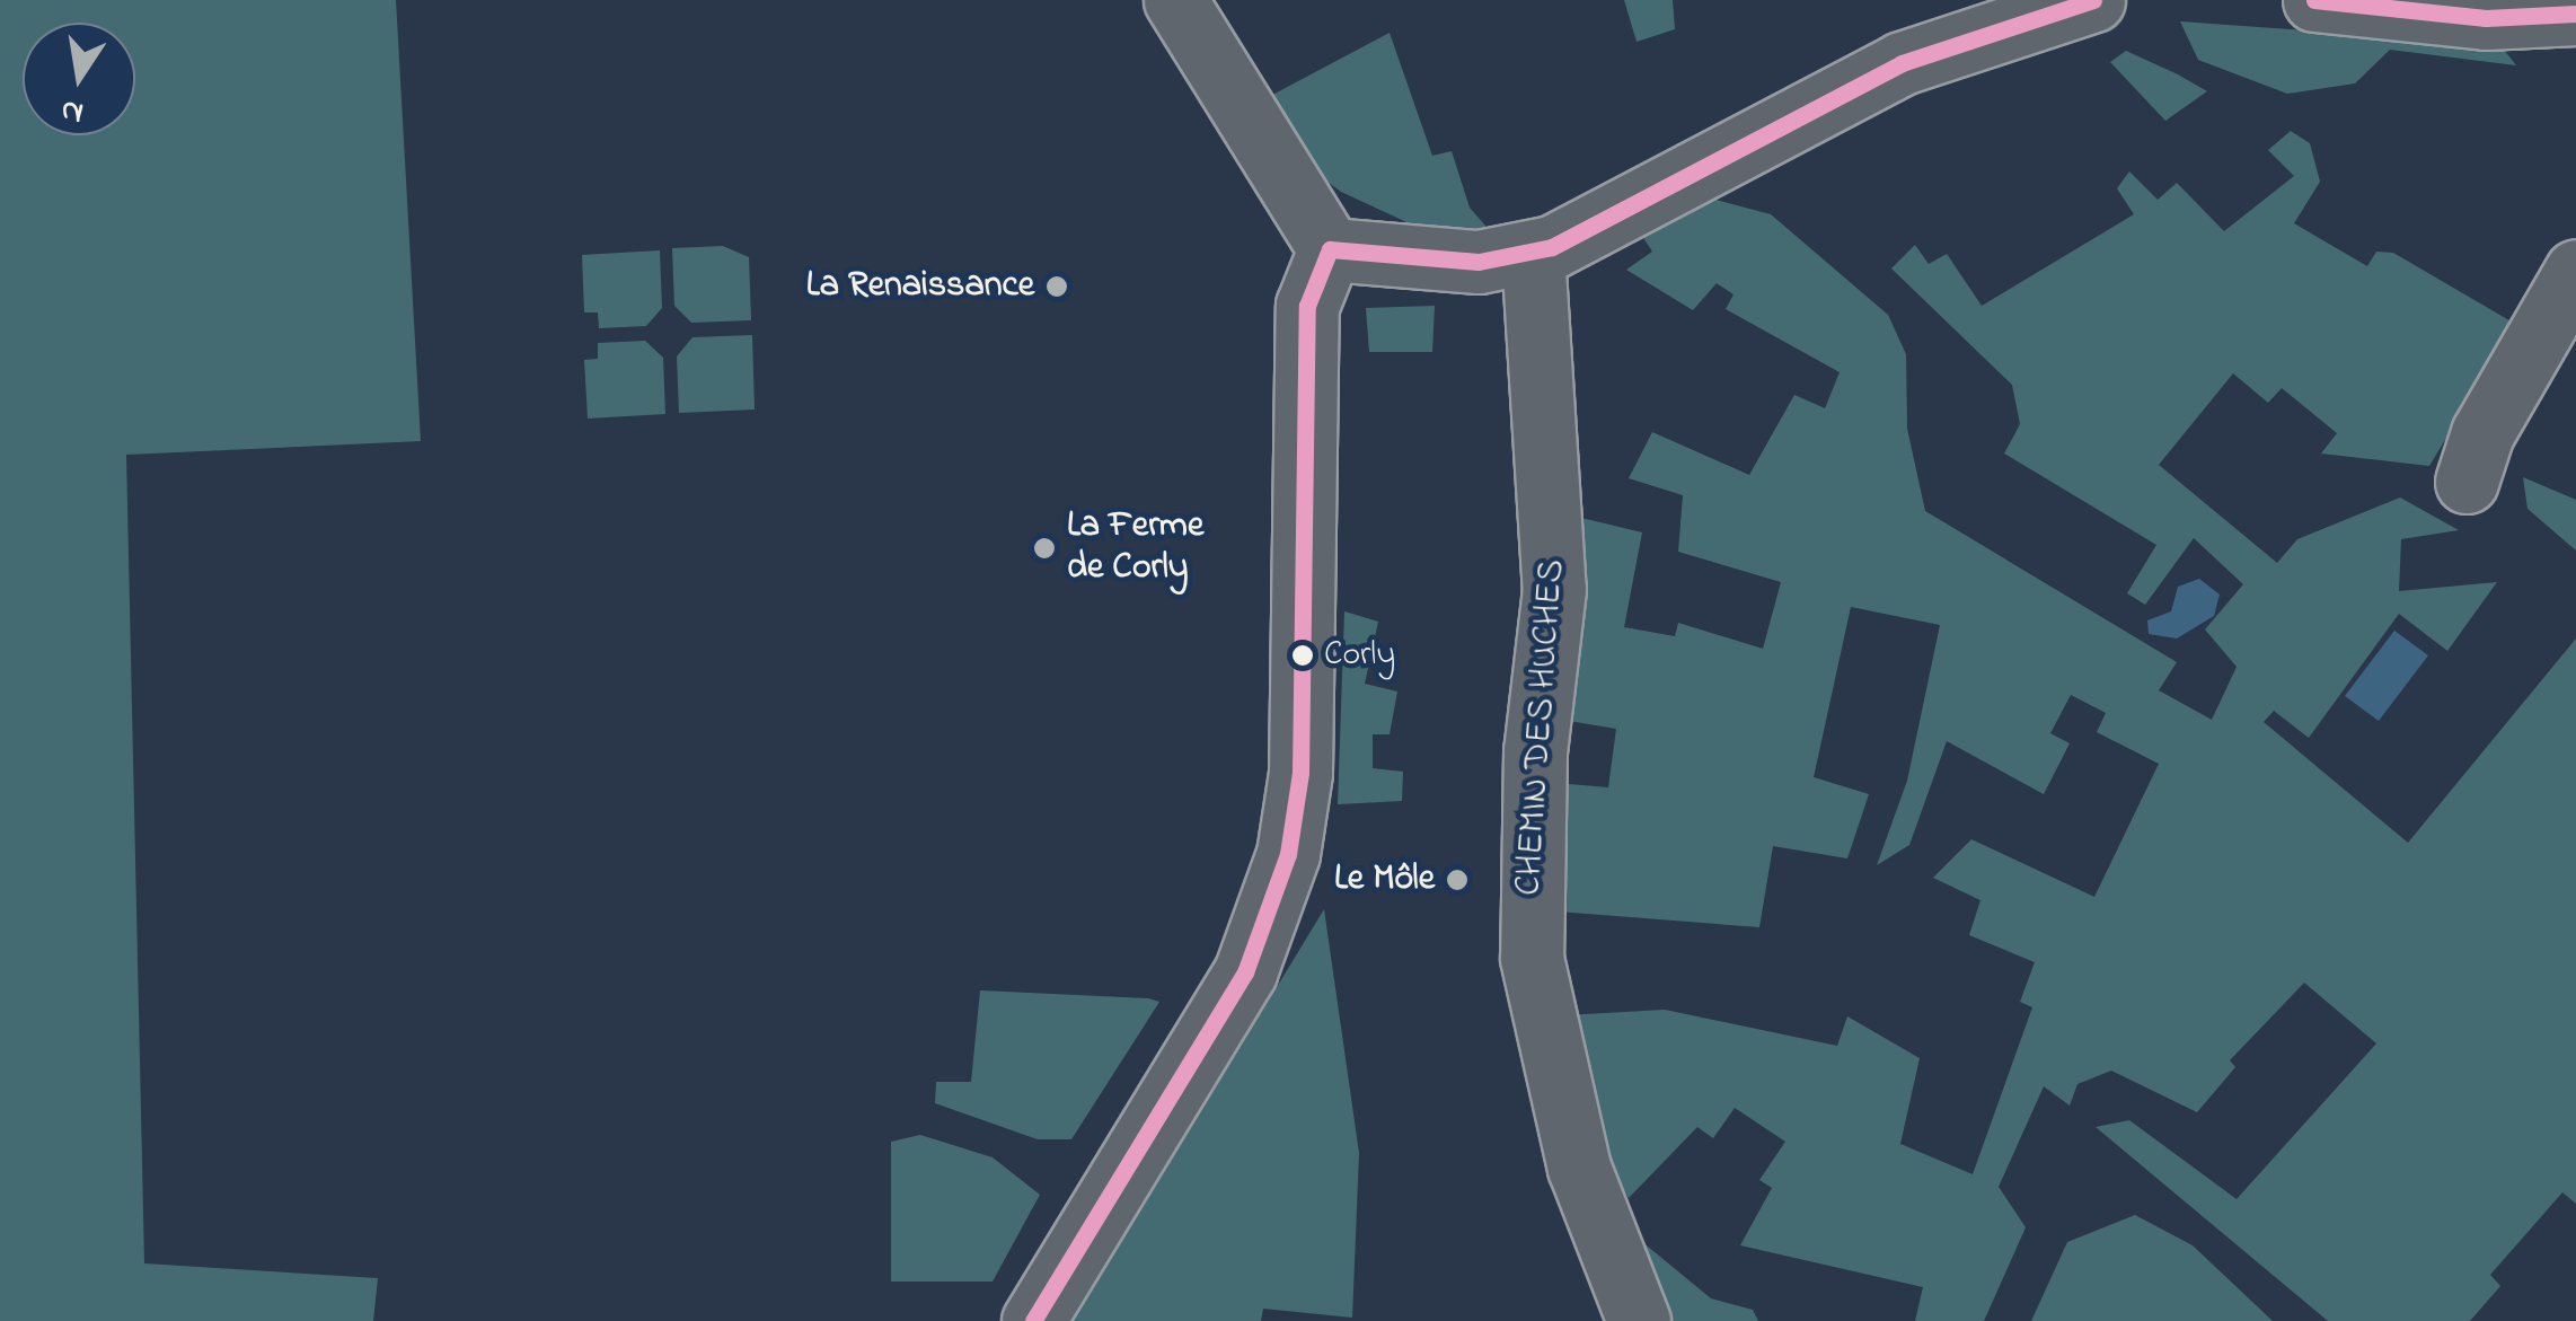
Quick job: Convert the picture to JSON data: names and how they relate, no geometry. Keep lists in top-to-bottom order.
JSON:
{
  "streets": {
    "street": ["CHEMIN DES HUCHES"]
  },
  "places": [
    "La Renaissance",
    "La Ferme de Corly",
    "Corly",
    "Le Môle"
  ],
  "north": "bottom"
}
